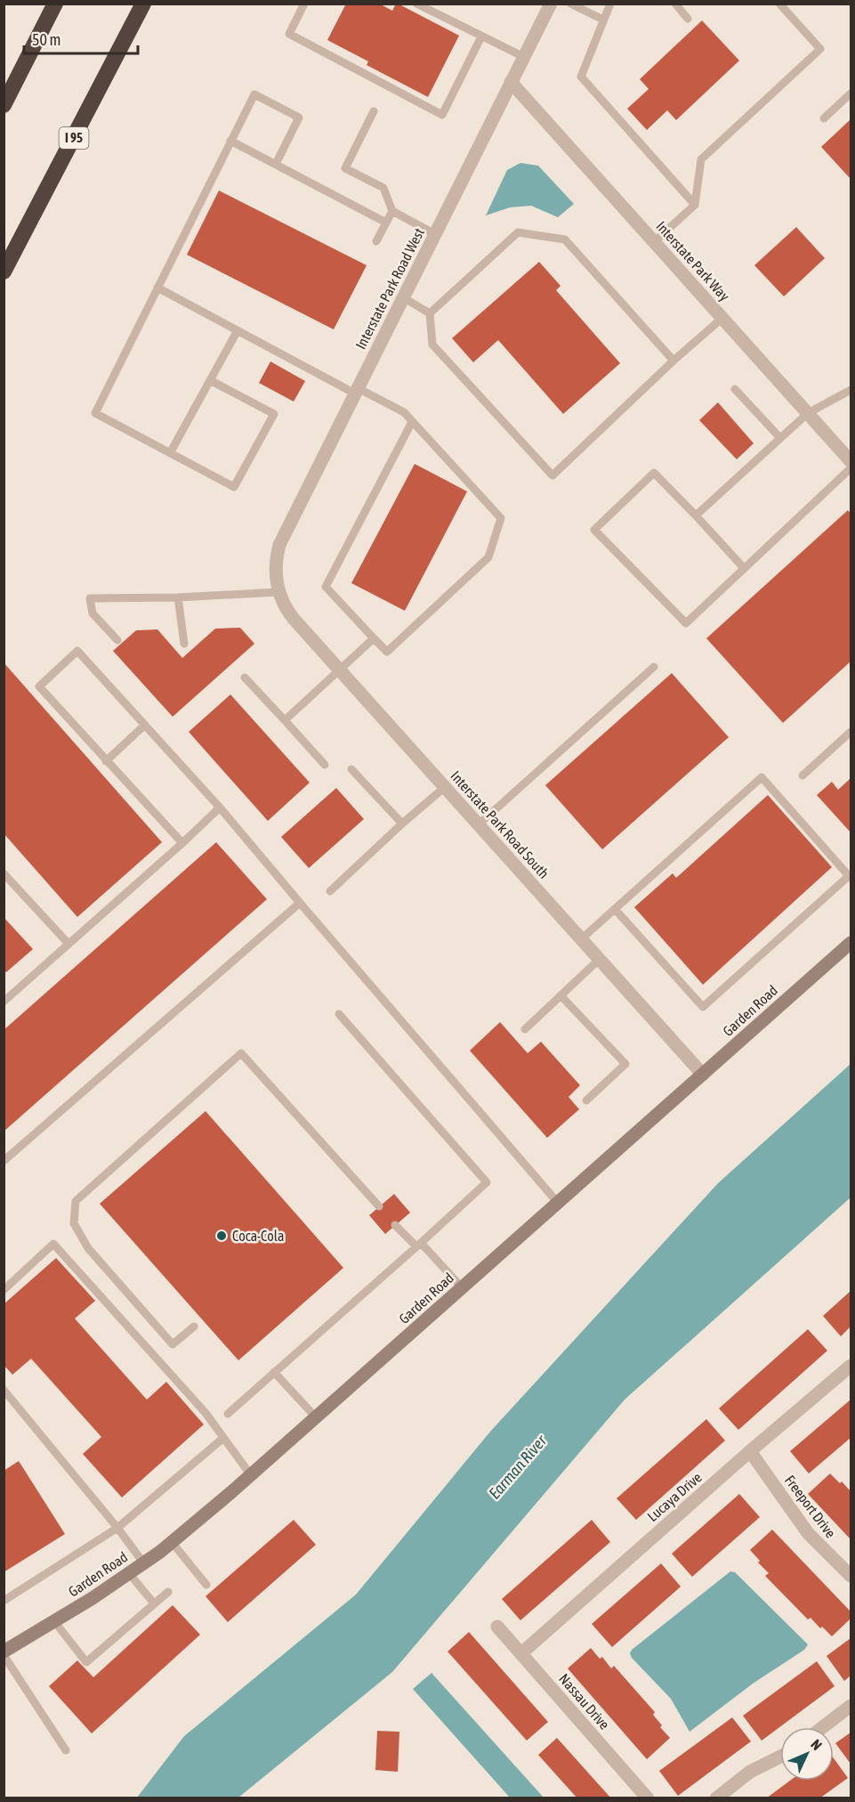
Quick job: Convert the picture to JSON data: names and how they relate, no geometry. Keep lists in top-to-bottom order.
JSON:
{
  "streets": {
    "highway": ["I 95"],
    "street": [
      "Interstate Park Way",
      "Interstate Park Road West",
      "Interstate Park Road South",
      "Garden Road",
      "Lucaya Drive",
      "Freeport Drive",
      "Nassau Drive"
    ]
  },
  "crossings": [
    ["Interstate Park Way", "Interstate Park Road West"],
    ["Interstate Park Road West", "Interstate Park Road South"],
    ["Interstate Park Road South", "Garden Road"],
    ["Lucaya Drive", "Freeport Drive"],
    ["Lucaya Drive", "Nassau Drive"]
  ],
  "water": ["Earman River"],
  "places": ["Coca-Cola"],
  "scale_bar": "50 m",
  "north": "top right"
}
